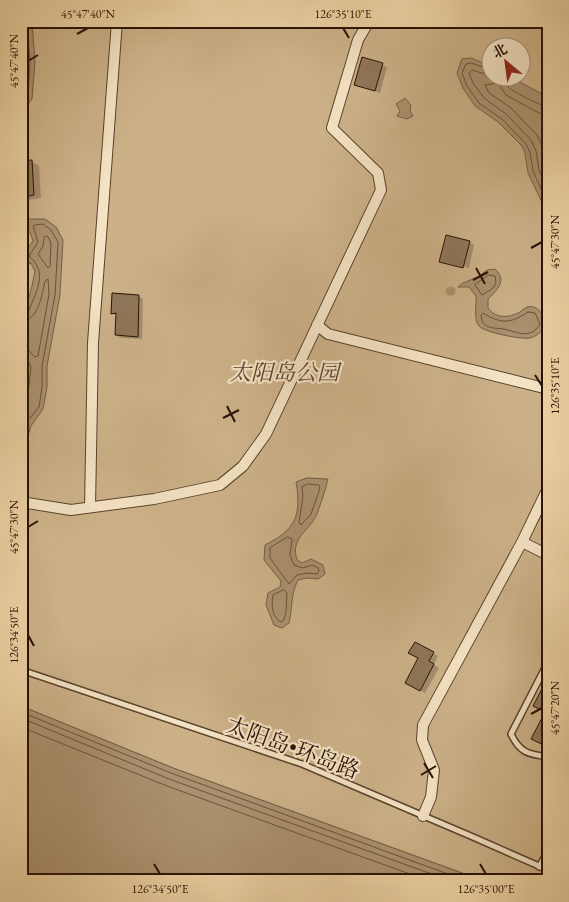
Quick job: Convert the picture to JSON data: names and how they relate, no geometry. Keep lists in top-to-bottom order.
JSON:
{
  "streets": {
    "lane": ["太阳岛•环岛路"]
  },
  "parks": ["太阳岛公园"],
  "north": "top left",
  "coordinates": [
    "45°47'40\"N",
    "126°35'10\"E",
    "45°47'30\"N",
    "126°34'50\"E",
    "45°47'20\"N",
    "126°35'00\"E"
  ]
}
